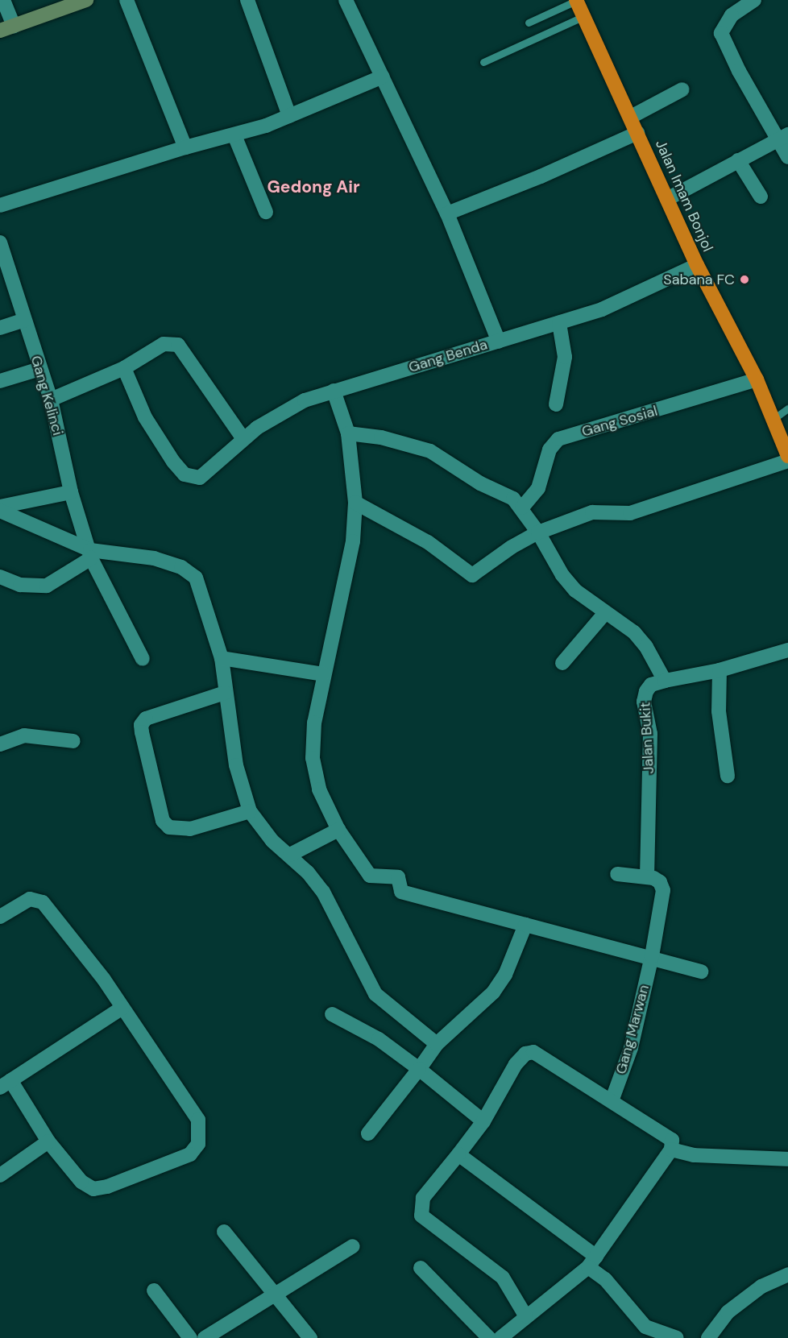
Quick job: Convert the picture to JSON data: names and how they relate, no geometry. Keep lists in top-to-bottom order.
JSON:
{
  "streets": {
    "highway": ["Jalan Imam Bonjol"],
    "street": [
      "Gang Benda",
      "Gang Kelinci",
      "Gang Sosial",
      "Jalan Bukit",
      "Gang Marwan"
    ]
  },
  "crossings": [
    ["Jalan Imam Bonjol", "Gang Benda"],
    ["Jalan Imam Bonjol", "Gang Sosial"],
    ["Jalan Bukit", "Gang Marwan"]
  ],
  "districts": ["Gedong Air"],
  "places": ["Sabana FC"]
}
